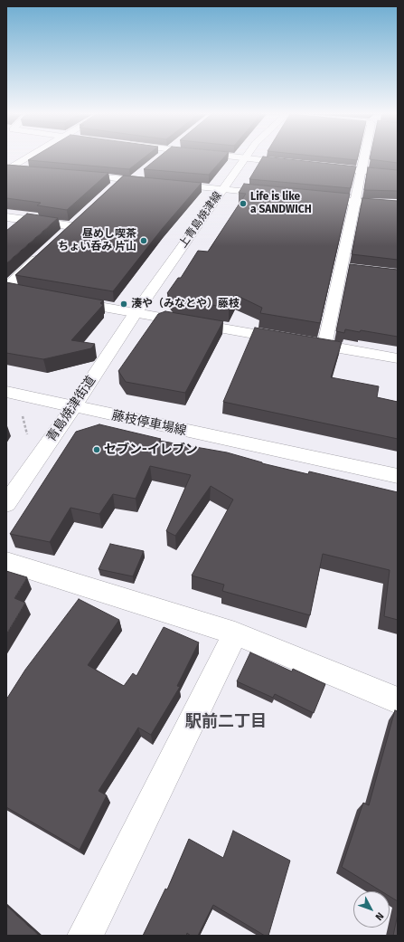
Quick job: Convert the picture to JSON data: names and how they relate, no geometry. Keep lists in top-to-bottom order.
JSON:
{
  "streets": {
    "street": ["上青島焼津線", "青島焼津街道", "藤枝停車場線"]
  },
  "crossings": [
    ["上青島焼津線", "青島焼津街道"],
    ["青島焼津街道", "藤枝停車場線"]
  ],
  "districts": ["駅前二丁目"],
  "places": [
    "Life is like a SANDWICH",
    "昼めし喫茶 ちょい呑み 片山",
    "湊や（みなとや）藤枝",
    "セブン-イレブン"
  ],
  "north": "bottom right"
}
